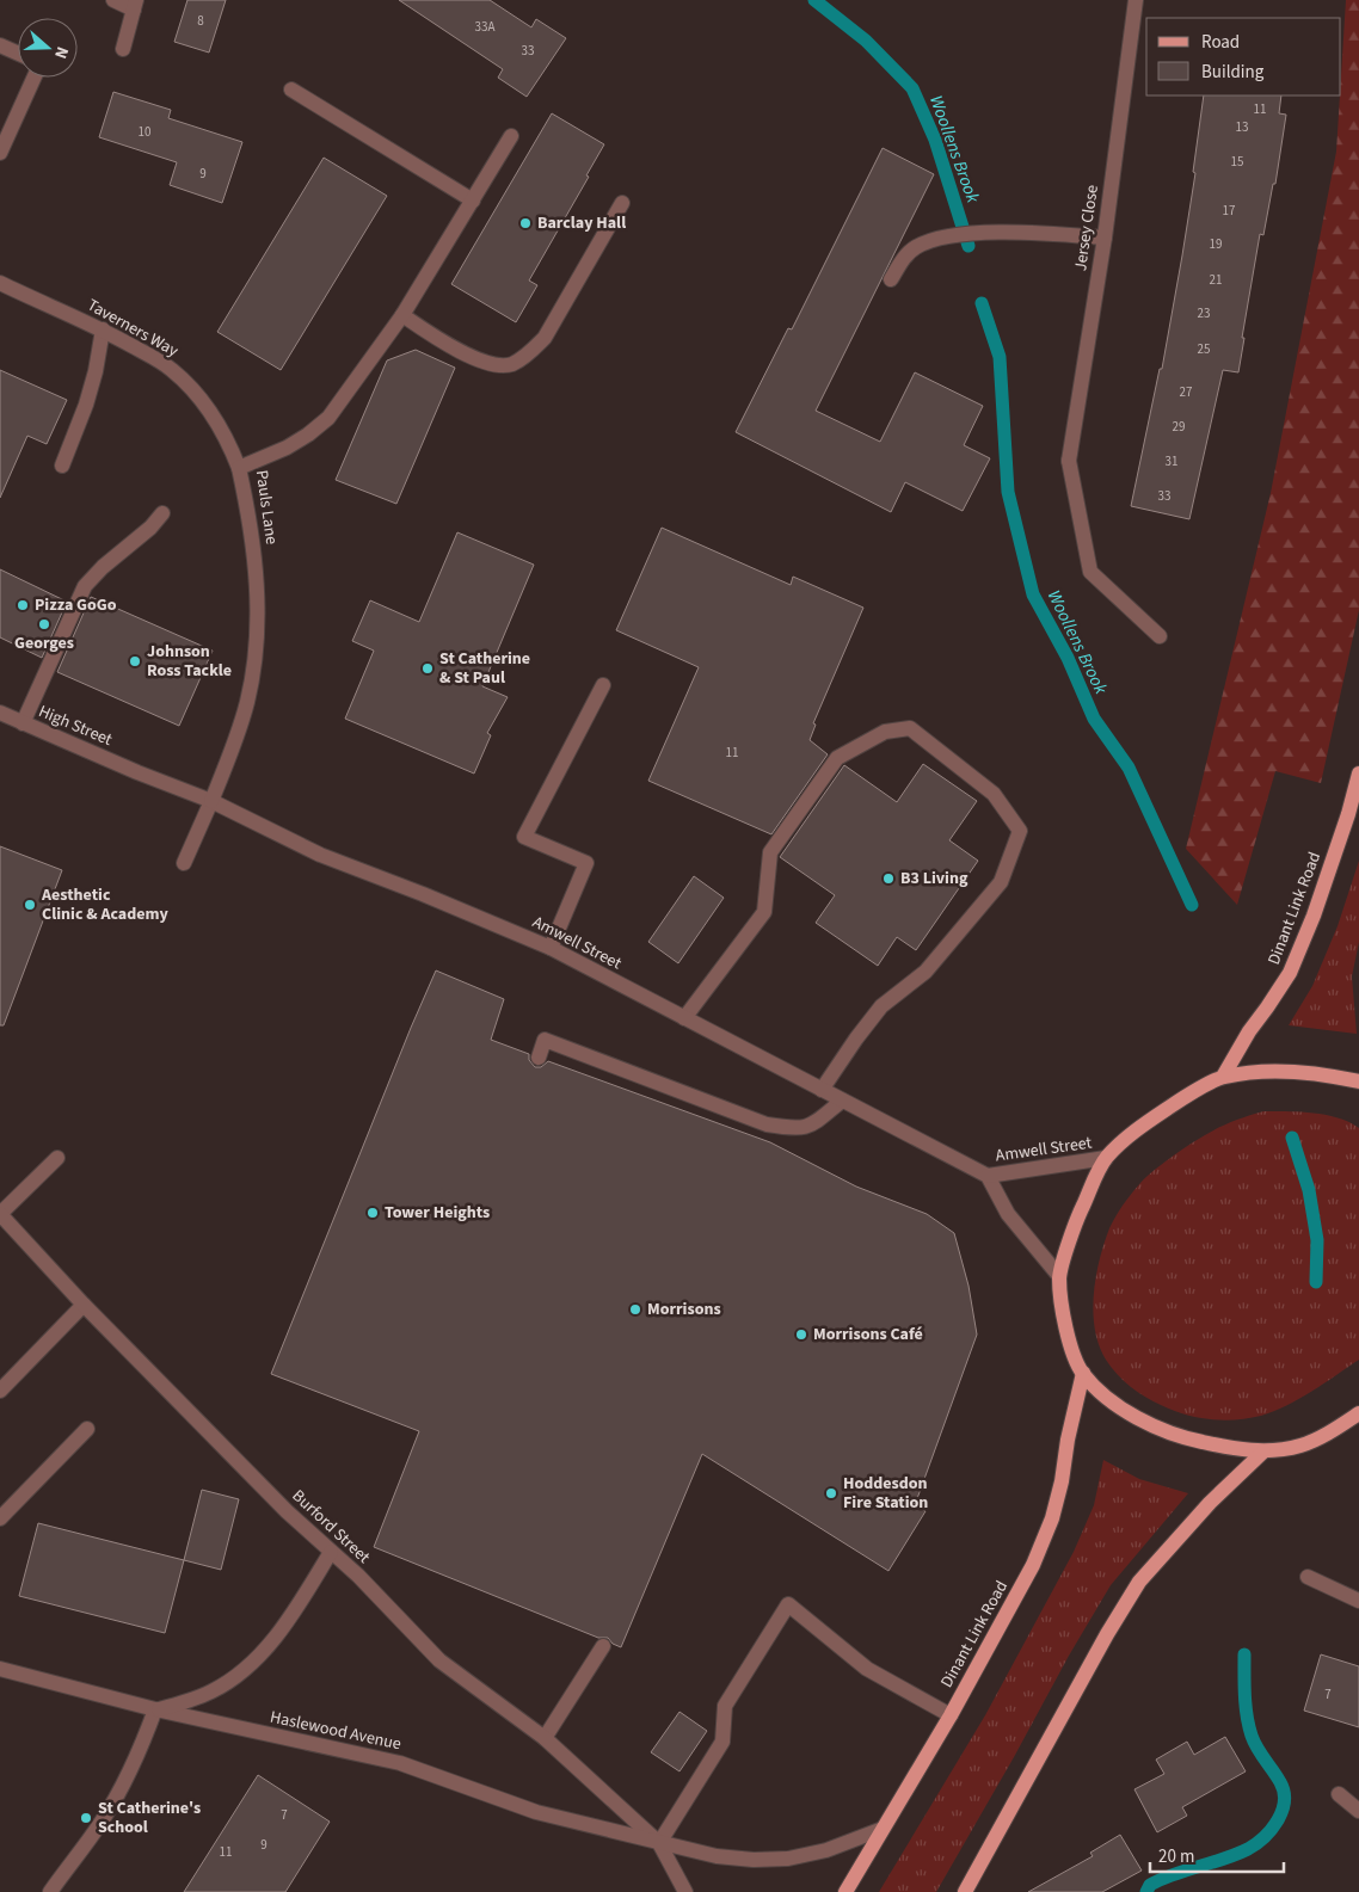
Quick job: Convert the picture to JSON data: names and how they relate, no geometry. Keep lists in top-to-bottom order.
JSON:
{
  "streets": {
    "main road": ["Dinant Link Road"],
    "street": [
      "Jersey Close",
      "Taverners Way",
      "Pauls Lane",
      "High Street",
      "Amwell Street",
      "Burford Street",
      "Haslewood Avenue"
    ]
  },
  "crossings": [
    ["Taverners Way", "Pauls Lane"],
    ["Pauls Lane", "Amwell Street"],
    ["High Street", "Amwell Street"],
    ["Burford Street", "Haslewood Avenue"]
  ],
  "water": ["Woollens Brook"],
  "places": [
    "Barclay Hall",
    "Pizza GoGo",
    "Georges",
    "Johnson Ross Tackle",
    "St Catherine & St Paul",
    "B3 Living",
    "Aesthetic Clinic & Academy",
    "Tower Heights",
    "Morrisons",
    "Morrisons Café",
    "Hoddesdon Fire Station",
    "St Catherine's School"
  ],
  "house_numbers": [
    "8",
    "33A",
    "33",
    "11",
    "13",
    "10",
    "15",
    "9",
    "17",
    "19",
    "21",
    "23",
    "25",
    "27",
    "29",
    "31",
    "33",
    "11",
    "7",
    "7",
    "9",
    "11"
  ],
  "legend": ["Road", "Building"],
  "scale_bar": "20 m",
  "north": "right"
}
